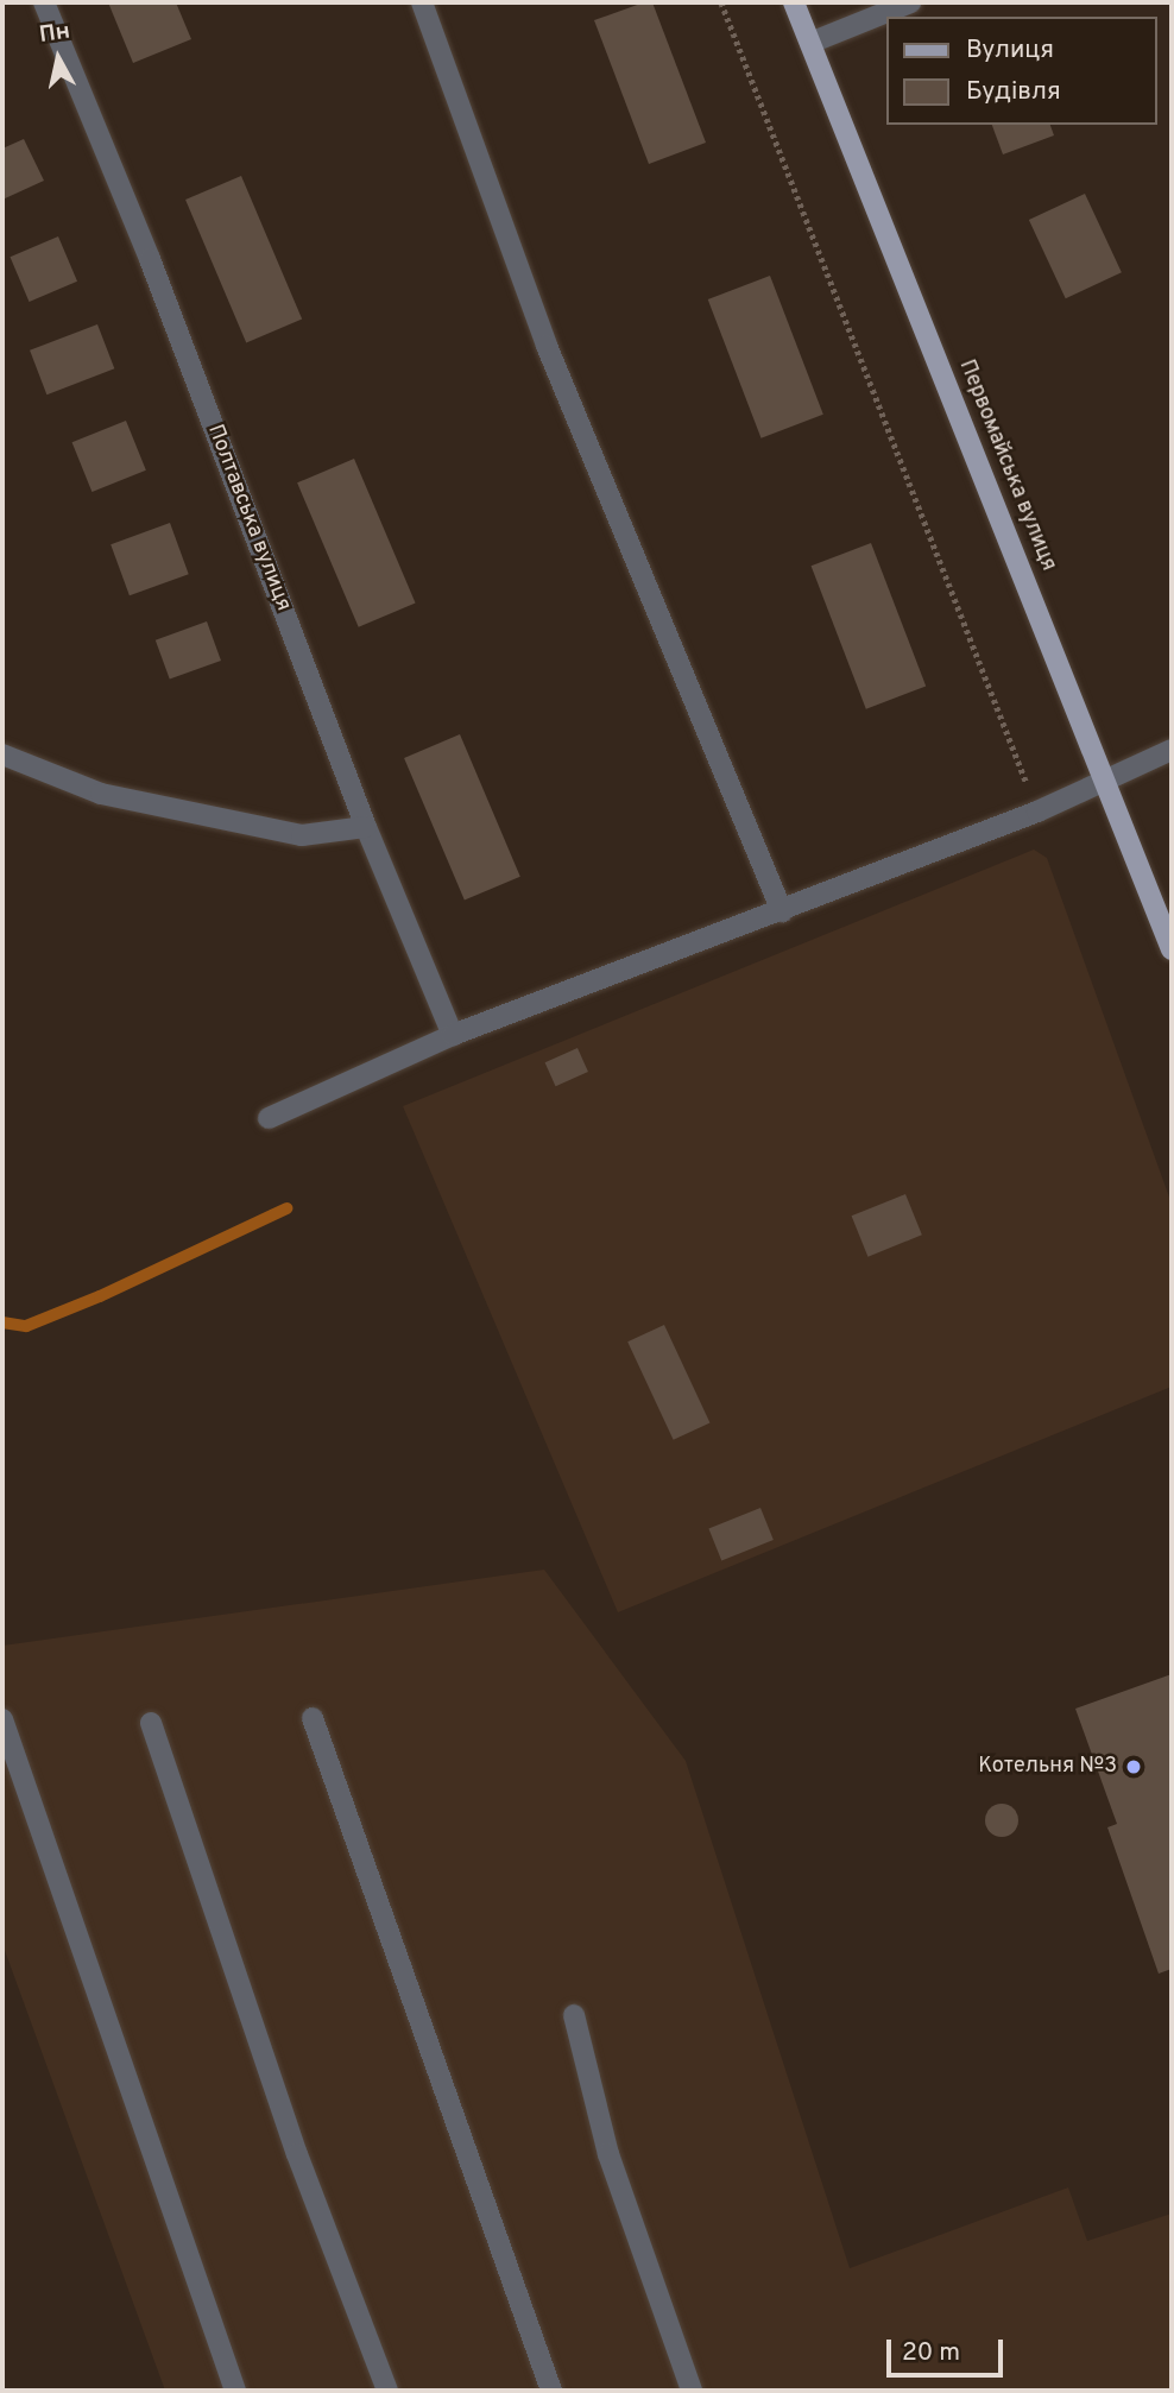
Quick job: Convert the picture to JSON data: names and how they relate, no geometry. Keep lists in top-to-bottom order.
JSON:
{
  "streets": {
    "main road": ["Первомайська вулиця"],
    "street": ["Полтавська вулиця"]
  },
  "places": ["Котельня №3"],
  "legend": ["Вулиця", "Будівля"],
  "scale_bar": "20 m",
  "north": "top"
}
